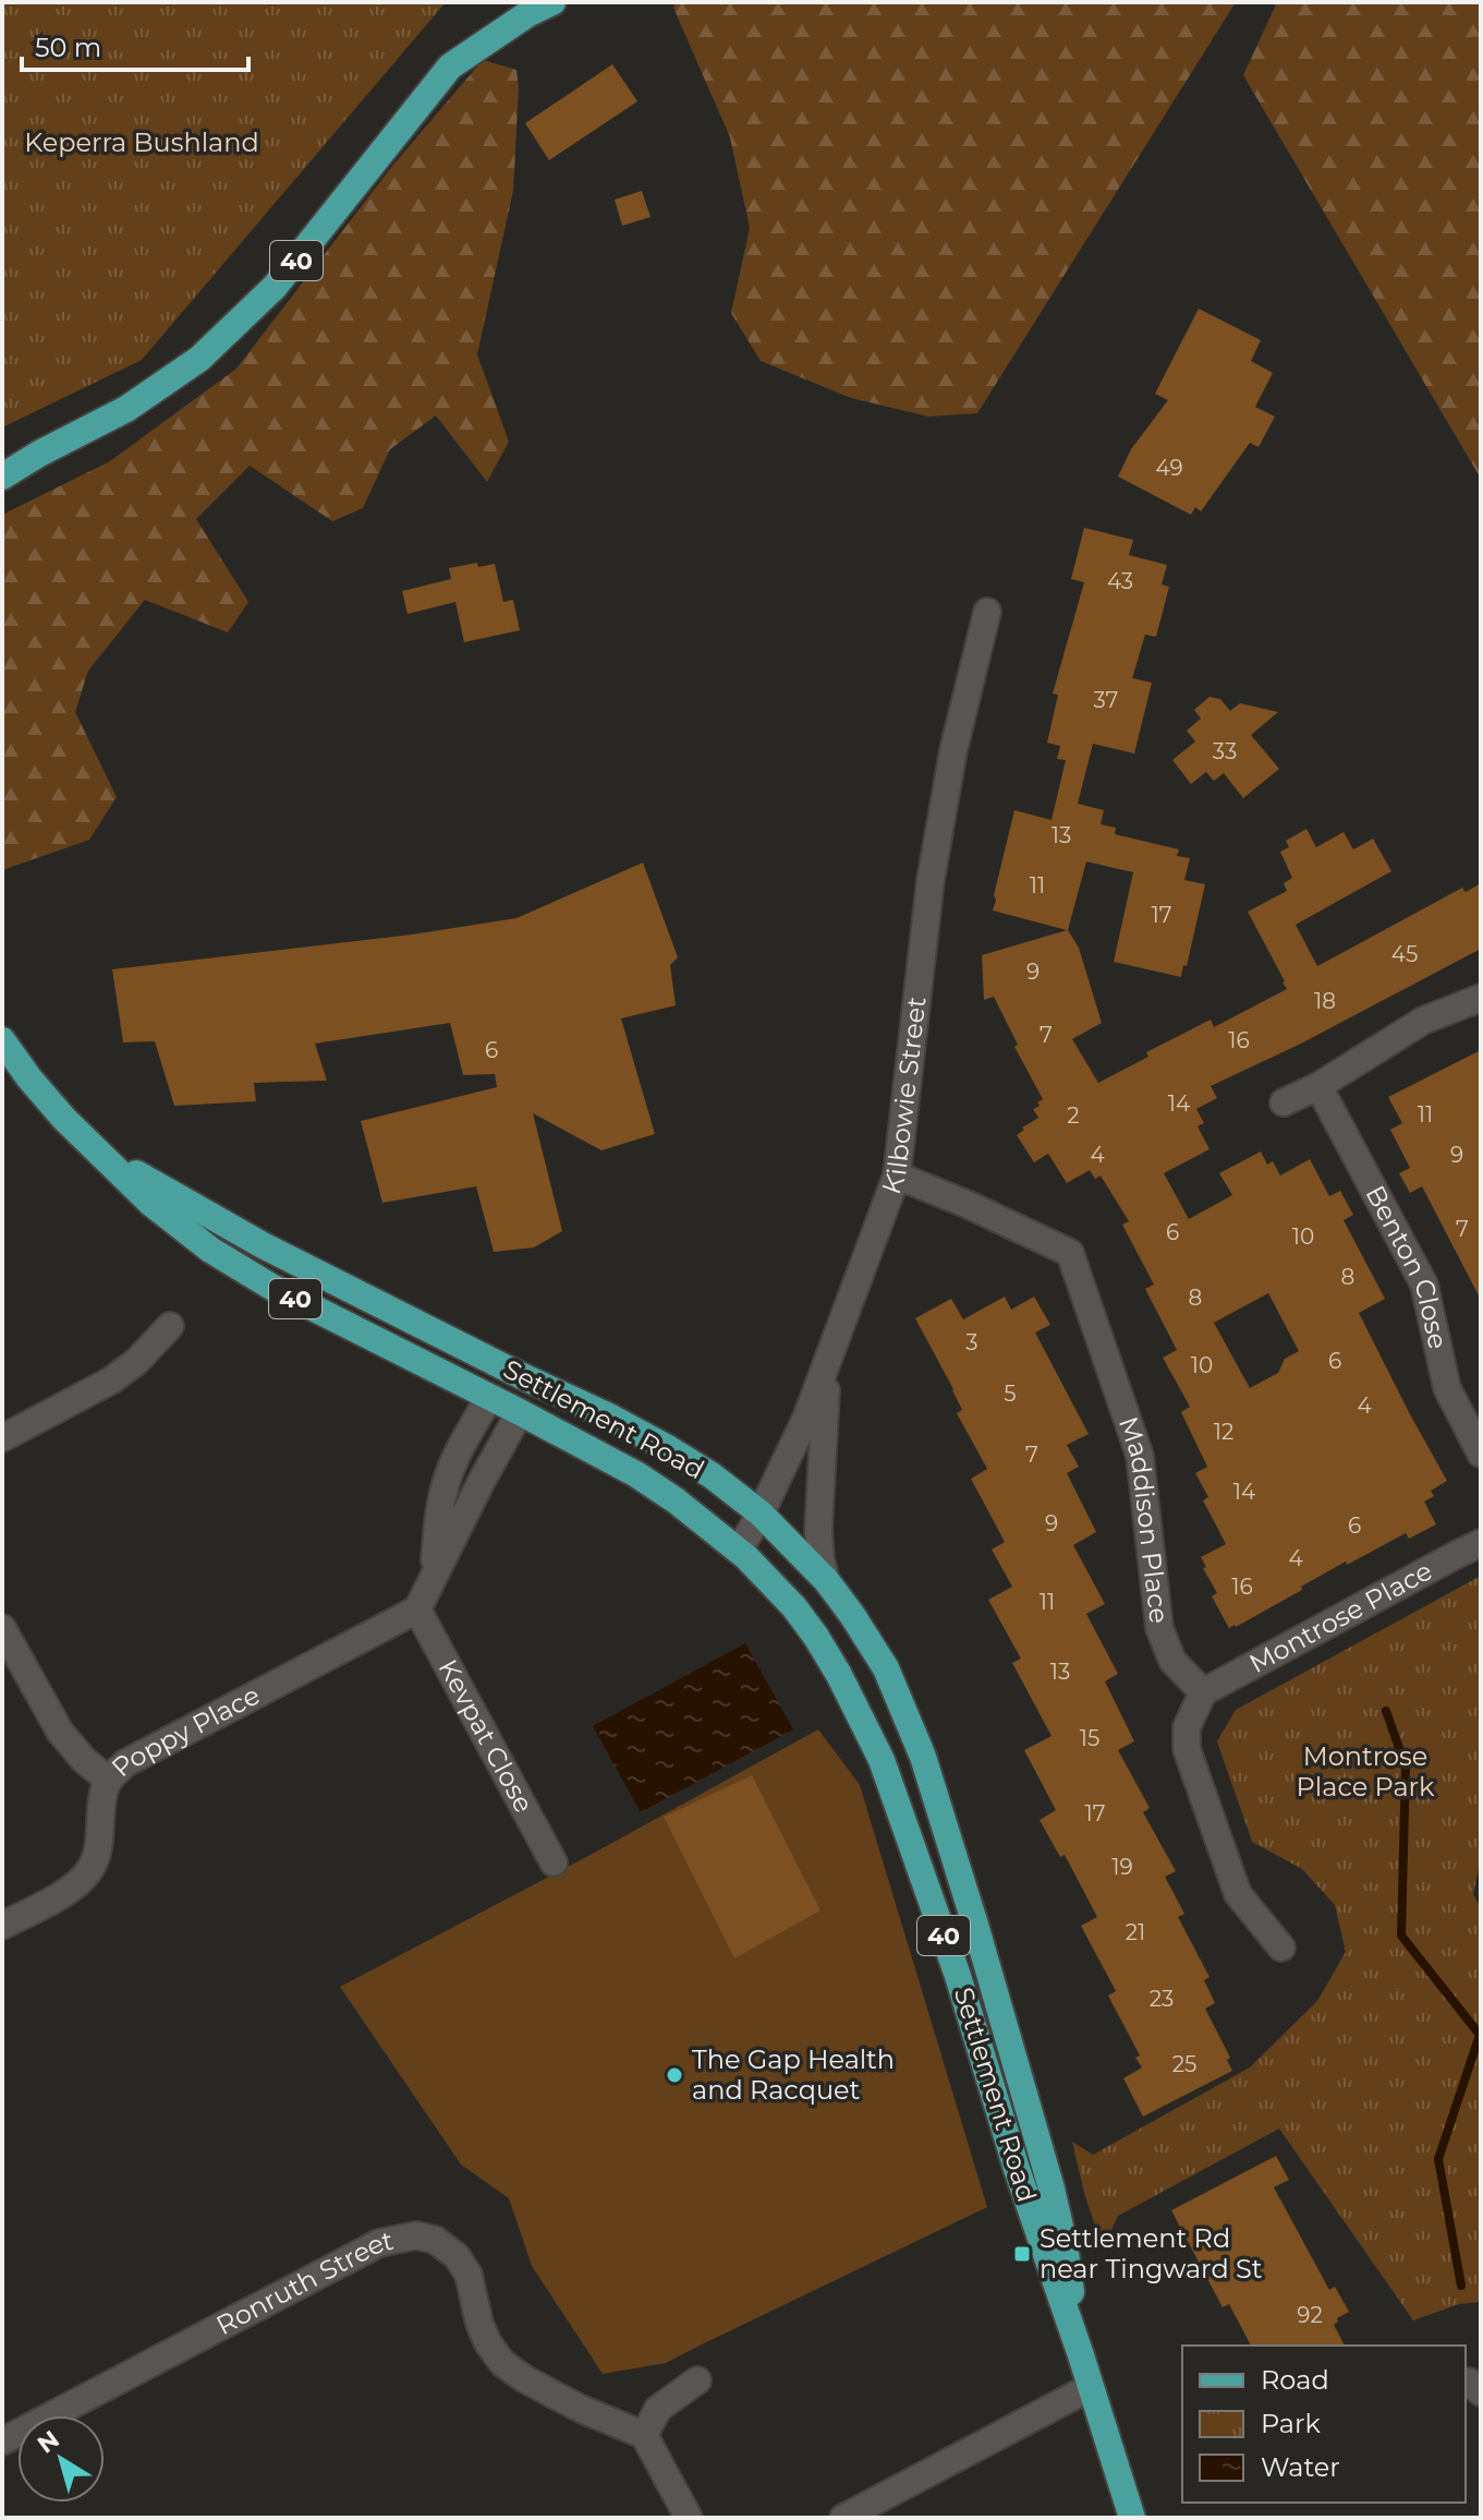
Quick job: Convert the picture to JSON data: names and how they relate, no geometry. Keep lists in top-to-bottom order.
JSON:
{
  "streets": {
    "main road": ["40", "Settlement Road"],
    "street": [
      "Kilbowie Street",
      "Benton Close",
      "Maddison Place",
      "Montrose Place",
      "Poppy Place",
      "Kevpat Close",
      "Ronruth Street"
    ]
  },
  "crossings": [
    ["Kilbowie Street", "Settlement Road"],
    ["Kilbowie Street", "Maddison Place"],
    ["Maddison Place", "Montrose Place"],
    ["Poppy Place", "Kevpat Close"]
  ],
  "parks": ["Keperra Bushland", "Montrose Place Park"],
  "places": {
    "other": ["The Gap Health and Racquet"],
    "transit": ["Settlement Rd near Tingward St"]
  },
  "house_numbers": [
    "49",
    "43",
    "37",
    "33",
    "13",
    "11",
    "17",
    "45",
    "9",
    "18",
    "7",
    "16",
    "6",
    "14",
    "11",
    "2",
    "4",
    "9",
    "7",
    "6",
    "10",
    "8",
    "8",
    "3",
    "6",
    "10",
    "5",
    "4",
    "12",
    "7",
    "14",
    "9",
    "6",
    "4",
    "16",
    "11",
    "13",
    "15",
    "17",
    "19",
    "21",
    "23",
    "25",
    "92"
  ],
  "legend": ["Road", "Park", "Water"],
  "scale_bar": "50 m",
  "north": "top left"
}
